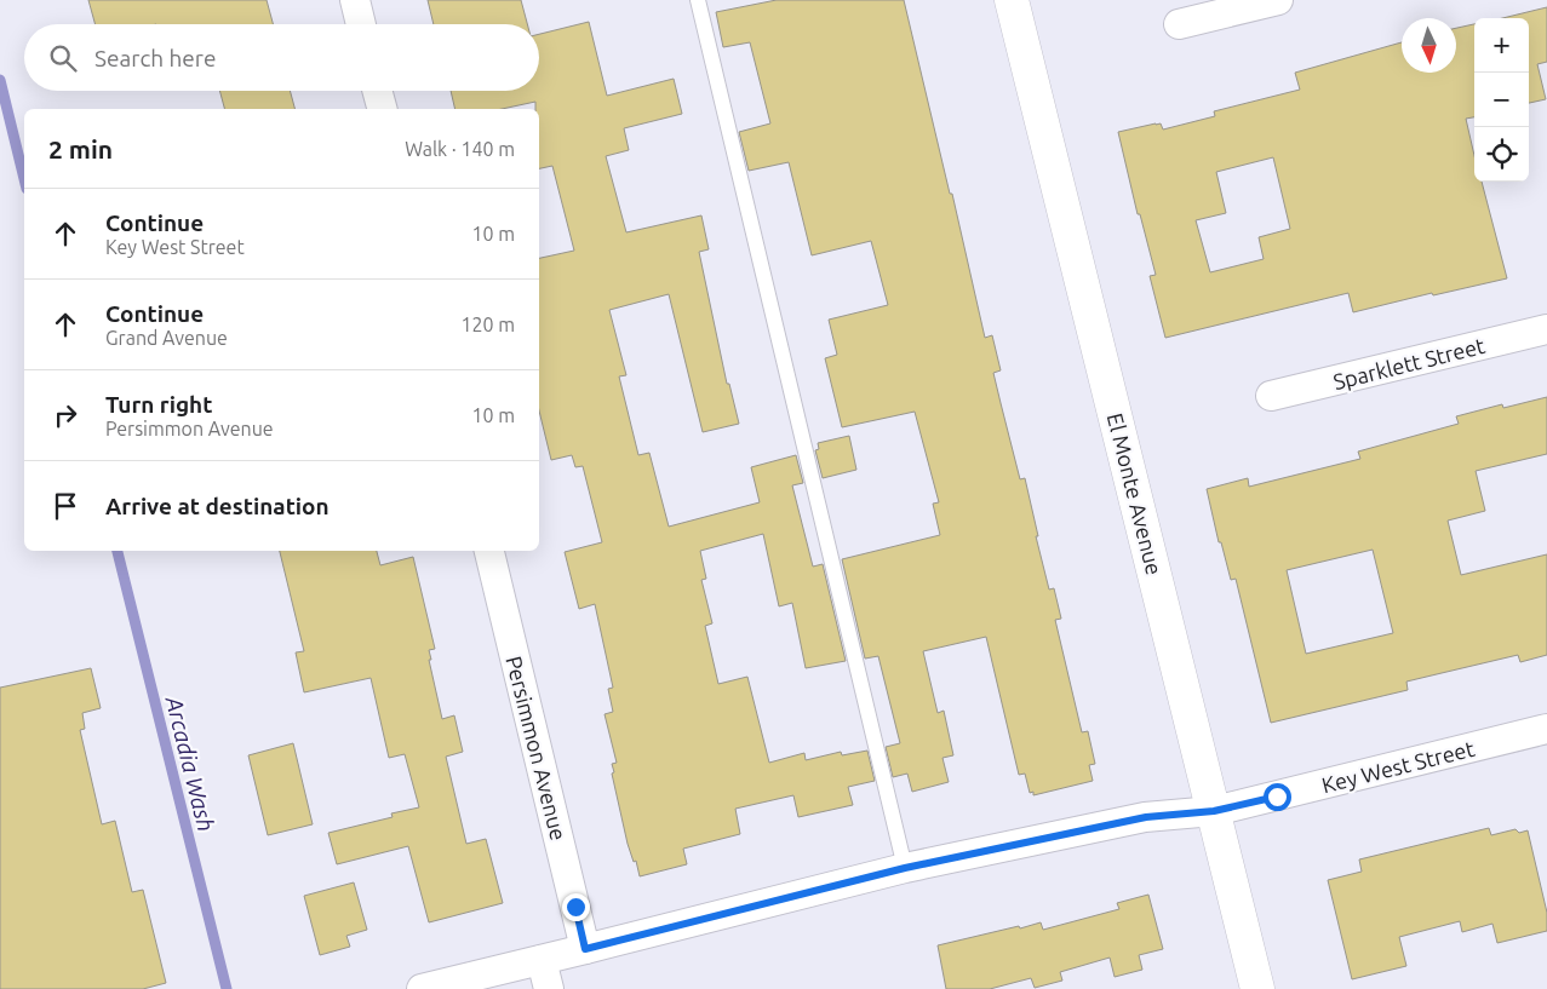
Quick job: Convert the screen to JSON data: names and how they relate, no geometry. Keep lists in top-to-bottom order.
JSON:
{
  "streets": {
    "street": [
      "Sparklett Street",
      "El Monte Avenue",
      "Persimmon Avenue",
      "Key West Street"
    ]
  },
  "crossings": [
    ["El Monte Avenue", "Key West Street"],
    ["Persimmon Avenue", "Key West Street"]
  ],
  "water": ["Arcadia Wash"],
  "north": "bottom",
  "page": {
    "map_buttons": ["+", "−"],
    "search": "Search here",
    "heading": ["2 min", "Walk · 140 m"],
    "list": [
      ["Continue", "Key West Street", "10 m"],
      ["Continue", "Grand Avenue", "120 m"],
      ["Turn right", "Persimmon Avenue", "10 m"],
      "Arrive at destination"
    ]
  }
}
